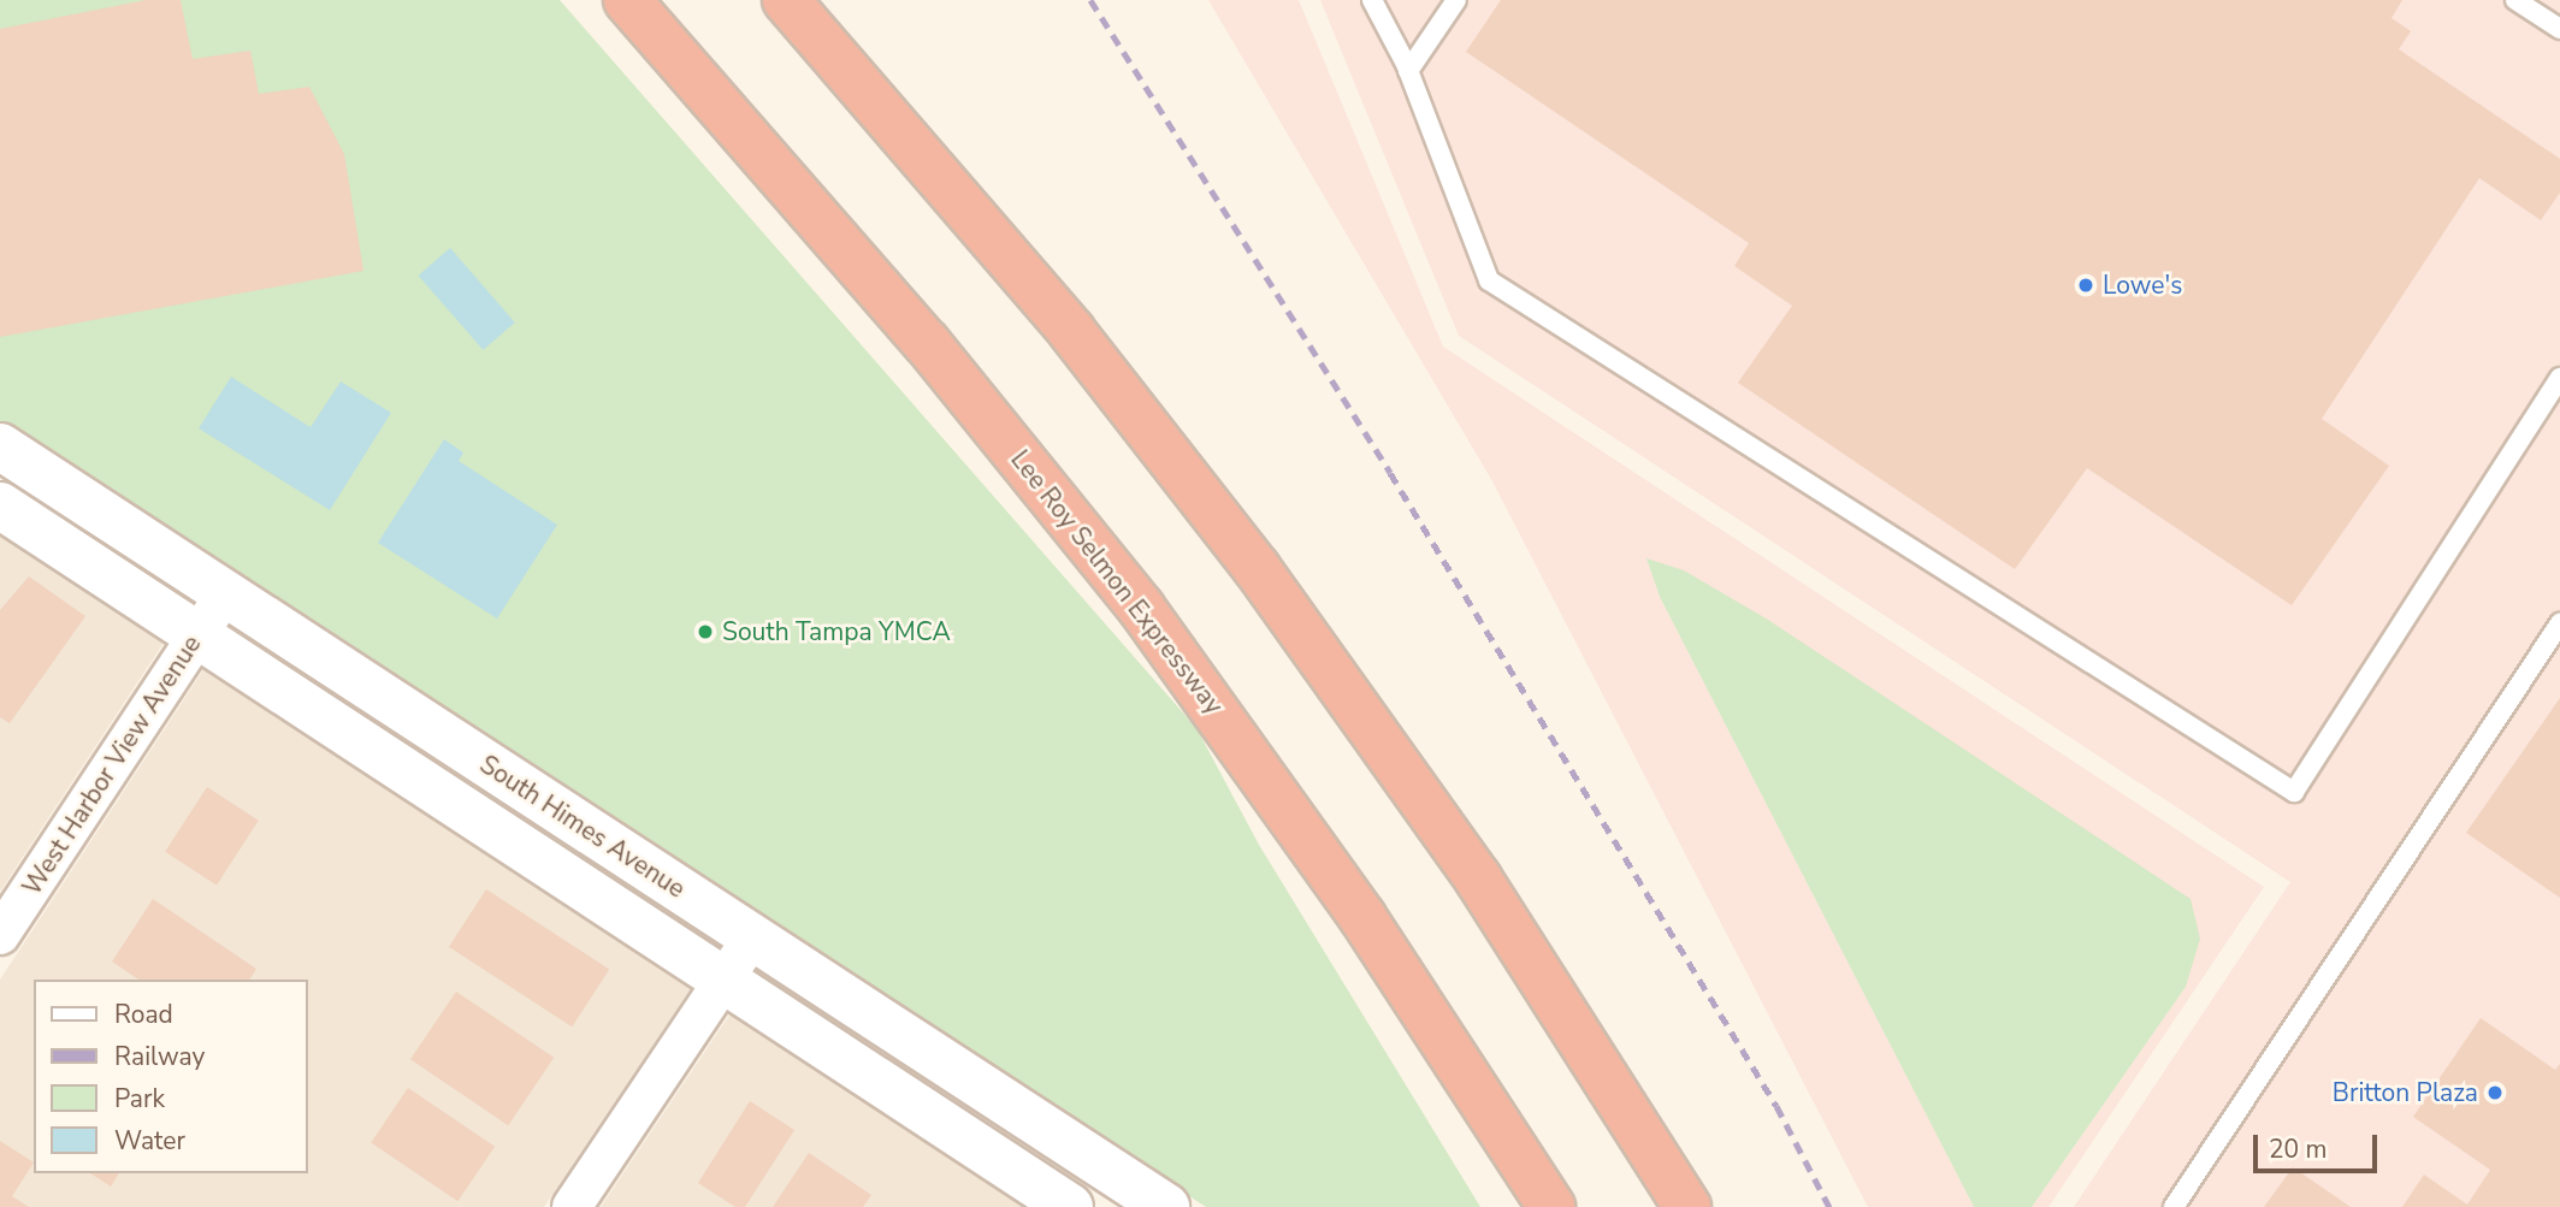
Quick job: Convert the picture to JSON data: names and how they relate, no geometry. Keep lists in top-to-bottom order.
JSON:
{
  "streets": {
    "highway": ["Lee Roy Selmon Expressway"],
    "street": ["West Harbor View Avenue", "South Himes Avenue"]
  },
  "crossings": [
    ["West Harbor View Avenue", "South Himes Avenue"]
  ],
  "places": ["Lowe's", "South Tampa YMCA", "Britton Plaza"],
  "legend": [
    "Road",
    "Railway",
    "Park",
    "Water"
  ],
  "scale_bar": "20 m"
}
